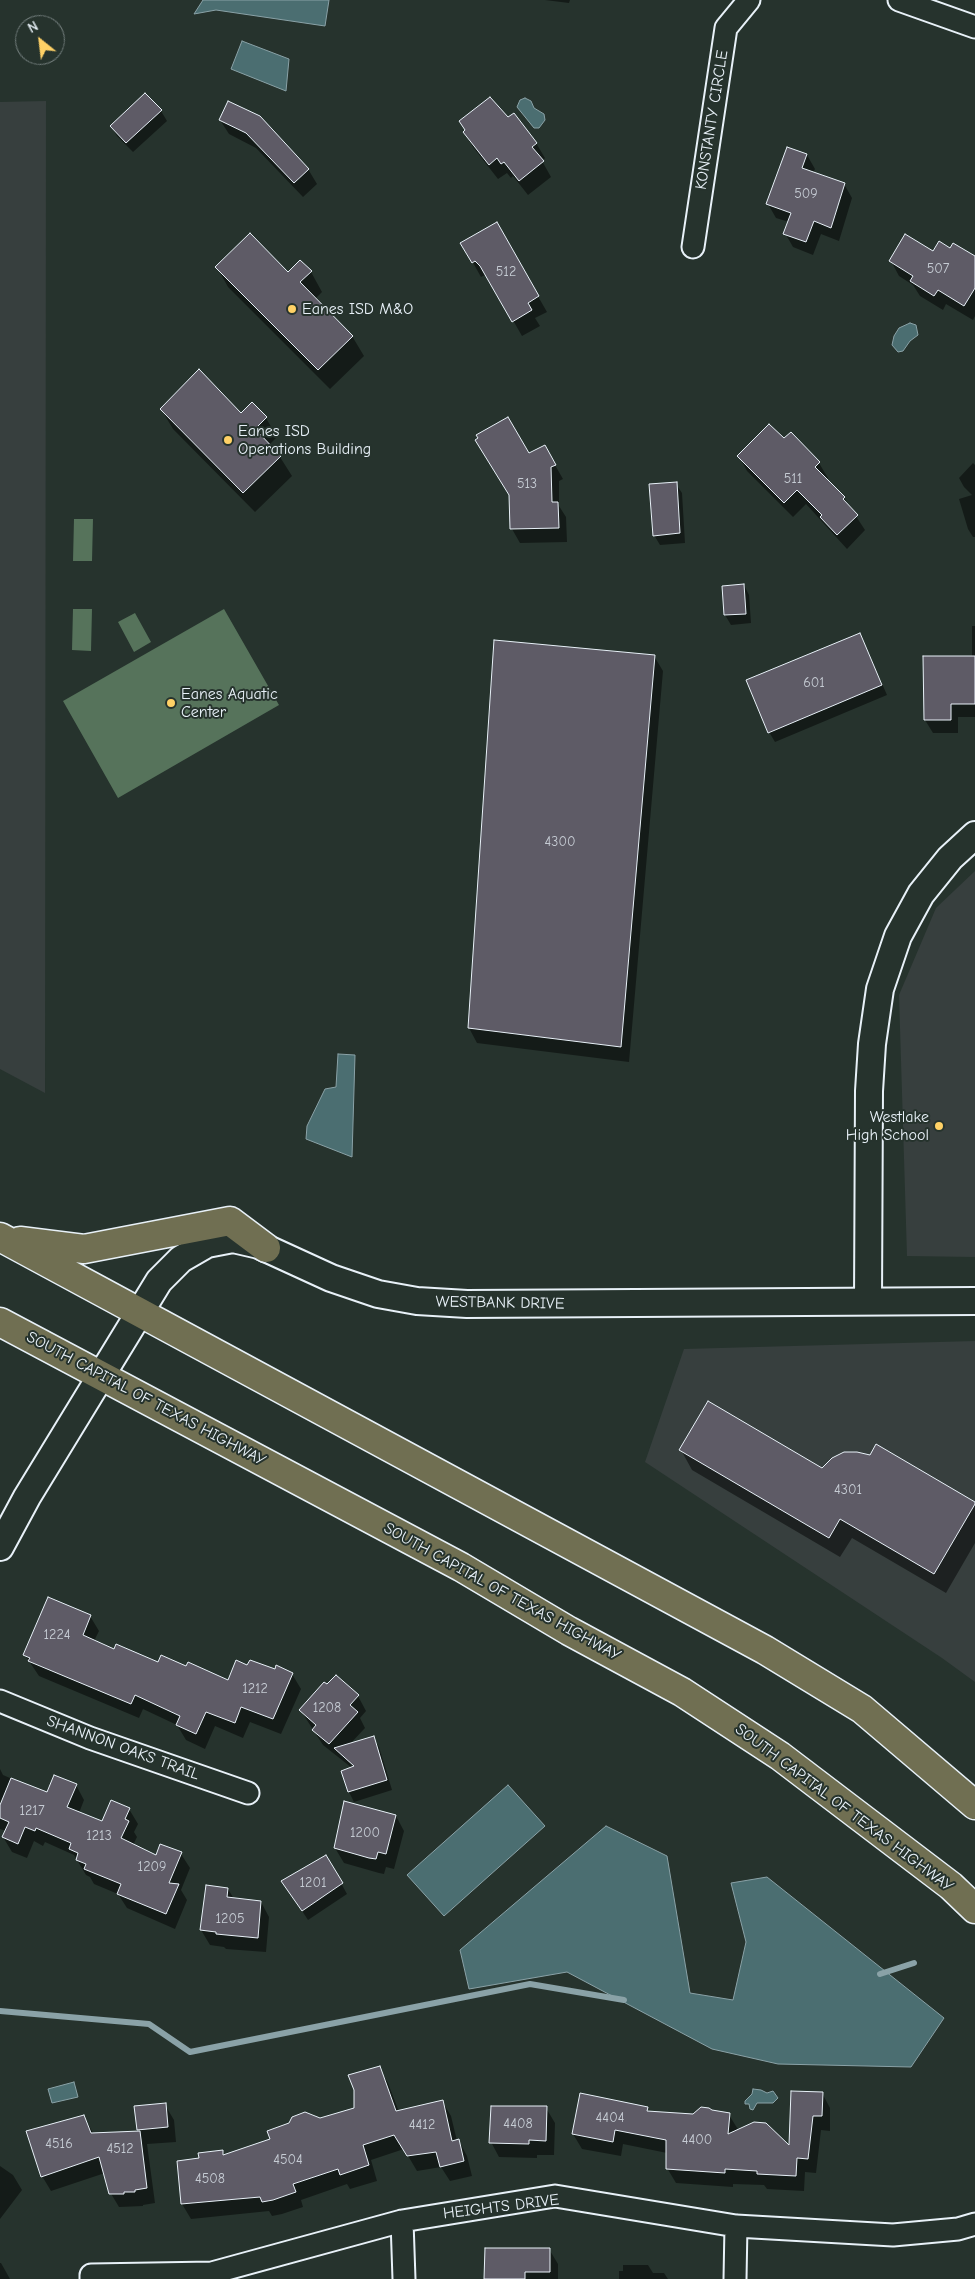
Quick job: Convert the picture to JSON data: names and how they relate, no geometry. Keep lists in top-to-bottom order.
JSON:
{
  "streets": {
    "highway": ["SOUTH CAPITAL OF TEXAS HIGHWAY"],
    "street": [
      "KONSTANTY CIRCLE",
      "WESTBANK DRIVE",
      "SHANNON OAKS TRAIL",
      "HEIGHTS DRIVE"
    ]
  },
  "crossings": [
    ["WESTBANK DRIVE", "SOUTH CAPITAL OF TEXAS HIGHWAY"]
  ],
  "places": [
    "Eanes ISD M&O",
    "Eanes ISD Operations Building",
    "Eanes Aquatic Center",
    "Westlake High School"
  ],
  "house_numbers": [
    "509",
    "507",
    "512",
    "511",
    "513",
    "601",
    "4300",
    "4301",
    "1224",
    "1212",
    "1208",
    "1217",
    "1200",
    "1213",
    "1209",
    "1201",
    "1205",
    "4404",
    "4408",
    "4412",
    "4400",
    "4516",
    "4512",
    "4504",
    "4508"
  ],
  "north": "top left"
}
